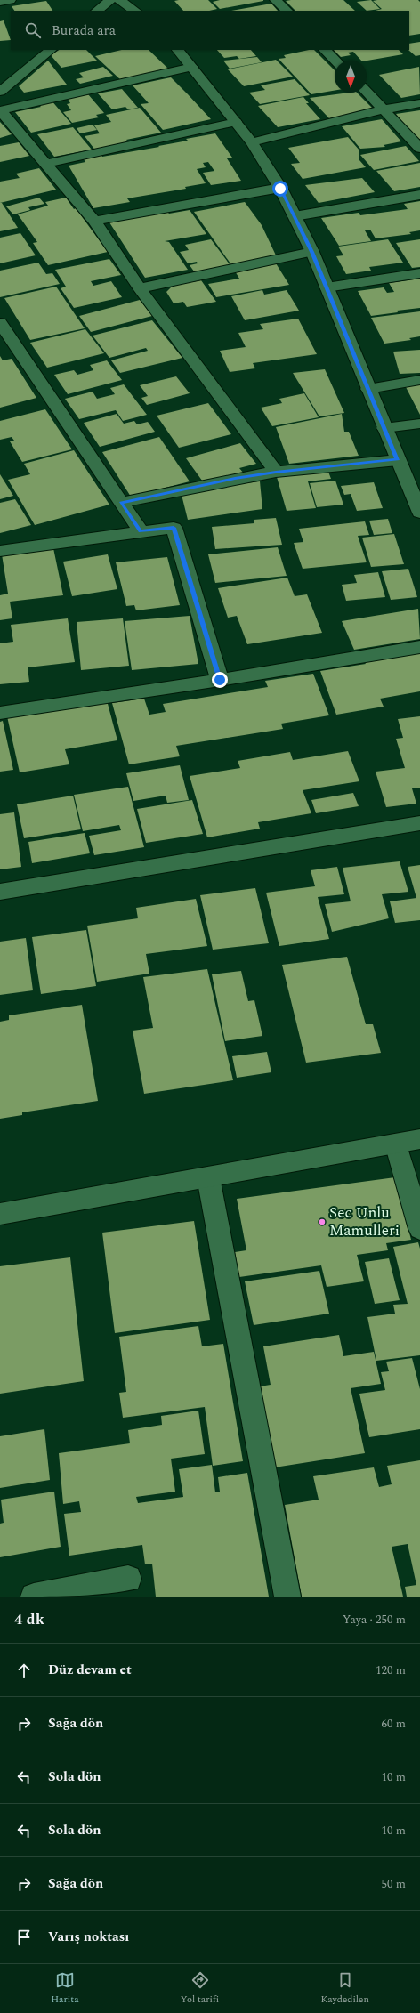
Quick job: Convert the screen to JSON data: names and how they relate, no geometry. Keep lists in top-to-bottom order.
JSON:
{
  "places": ["Sec Unlu Mamulleri"],
  "north": "bottom",
  "page": {
    "search": "Burada ara",
    "heading": ["4 dk", "Yaya · 250 m"],
    "list": [
      ["Düz devam et", "120 m"],
      ["Sağa dön", "60 m"],
      ["Sola dön", "10 m"],
      ["Sola dön", "10 m"],
      ["Sağa dön", "50 m"],
      "Varış noktası"
    ],
    "nav": ["Harita", "Yol tarifi", "Kaydedilen"]
  }
}
